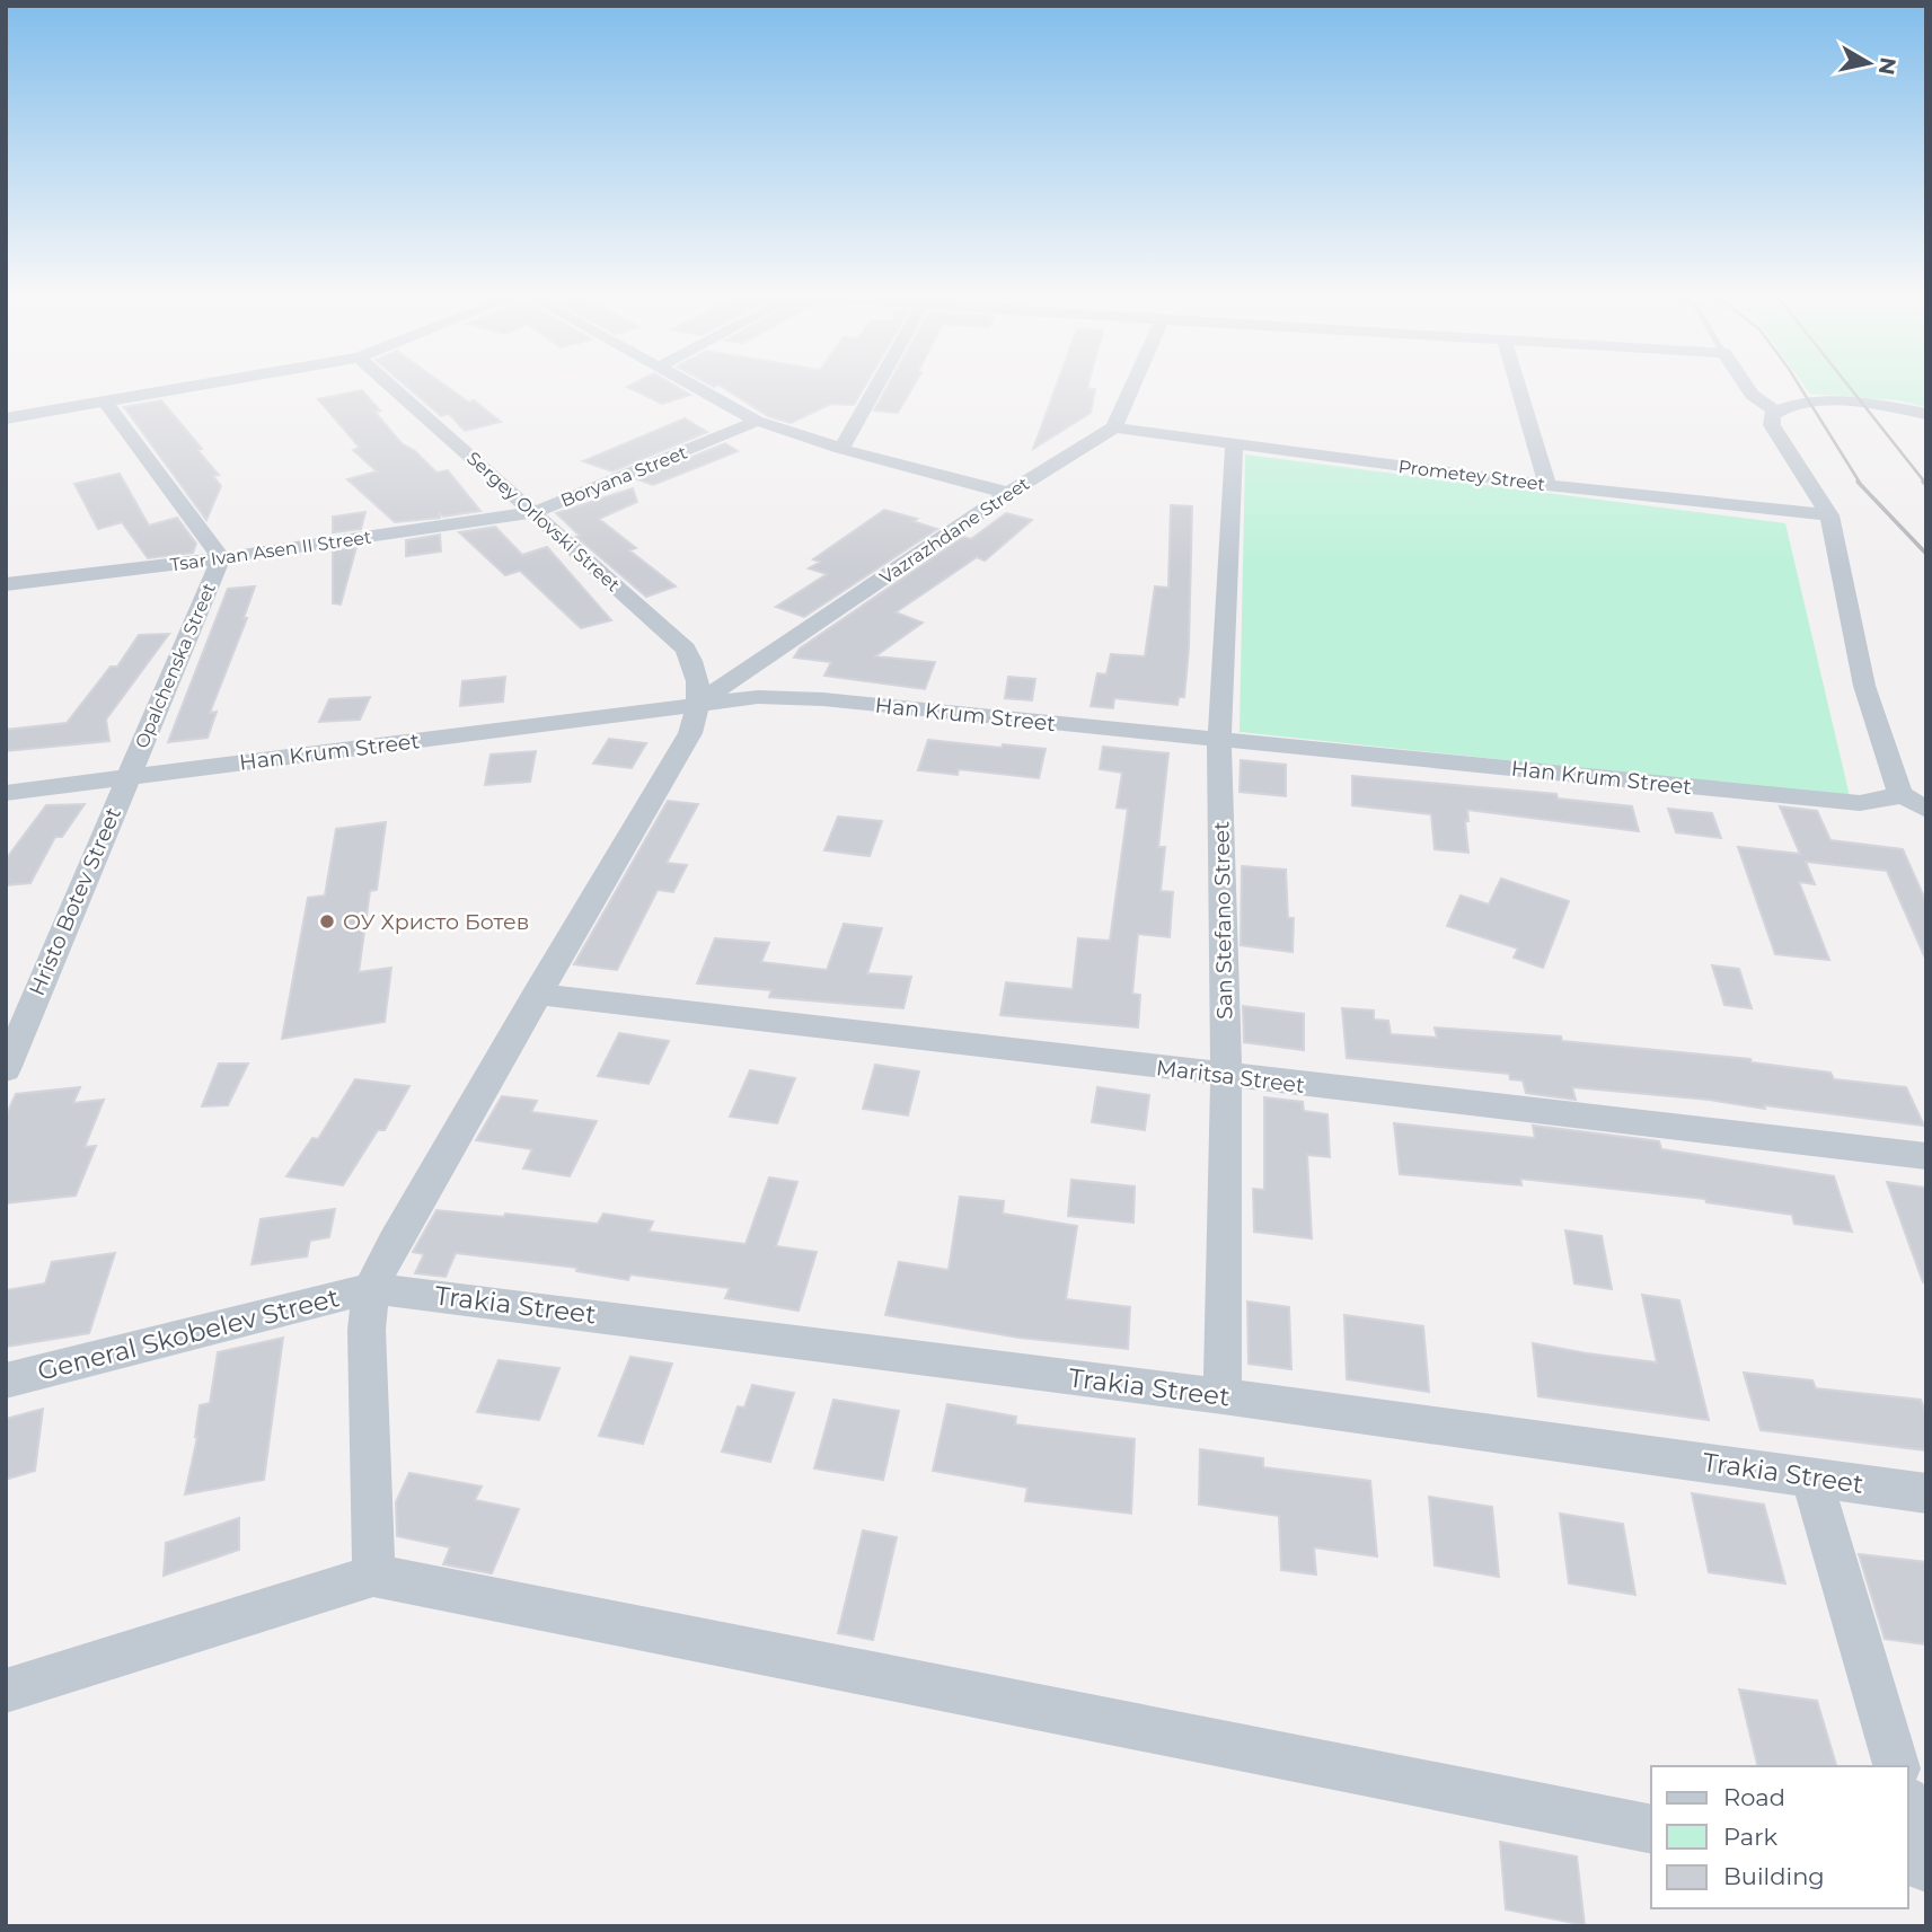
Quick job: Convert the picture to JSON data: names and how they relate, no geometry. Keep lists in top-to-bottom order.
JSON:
{
  "streets": {
    "street": [
      "Prometey Street",
      "Boryana Street",
      "Sergey Orlovski Street",
      "Vazrazhdane Street",
      "Tsar Ivan Asen II Street",
      "Opalchenska Street",
      "Han Krum Street",
      "Hristo Botev Street",
      "San Stefano Street",
      "Maritsa Street",
      "Trakia Street",
      "General Skobelev Street"
    ]
  },
  "crossings": [
    ["Prometey Street", "Vazrazhdane Street"],
    ["Prometey Street", "San Stefano Street"],
    ["Boryana Street", "Sergey Orlovski Street"],
    ["Boryana Street", "Tsar Ivan Asen II Street"],
    ["Sergey Orlovski Street", "Vazrazhdane Street"],
    ["Sergey Orlovski Street", "Tsar Ivan Asen II Street"],
    ["Sergey Orlovski Street", "Han Krum Street"],
    ["Vazrazhdane Street", "Han Krum Street"],
    ["Tsar Ivan Asen II Street", "Opalchenska Street"],
    ["Opalchenska Street", "Han Krum Street"],
    ["Opalchenska Street", "Hristo Botev Street"],
    ["Han Krum Street", "Hristo Botev Street"],
    ["Han Krum Street", "San Stefano Street"],
    ["San Stefano Street", "Maritsa Street"],
    ["San Stefano Street", "Trakia Street"],
    ["Trakia Street", "General Skobelev Street"]
  ],
  "places": ["ОУ Христо Ботев"],
  "legend": ["Road", "Park", "Building"],
  "north": "right"
}
